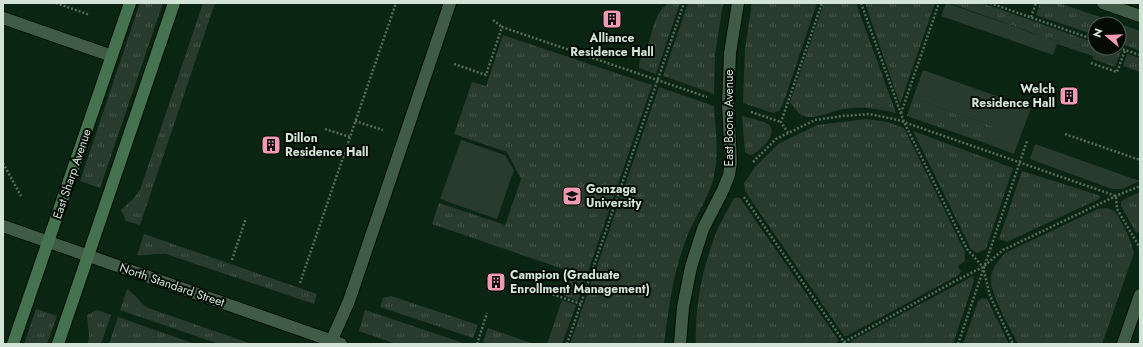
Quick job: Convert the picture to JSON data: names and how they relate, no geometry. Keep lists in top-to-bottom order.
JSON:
{
  "streets": {
    "street": ["East Boone Avenue", "East Sharp Avenue", "North Standard Street"]
  },
  "crossings": [
    ["East Sharp Avenue", "North Standard Street"]
  ],
  "places": {
    "building": [
      "Alliance Residence Hall",
      "Welch Residence Hall",
      "Dillon Residence Hall",
      "Campion (Graduate Enrollment Management)"
    ],
    "school or university": ["Gonzaga University"]
  },
  "north": "left"
}
